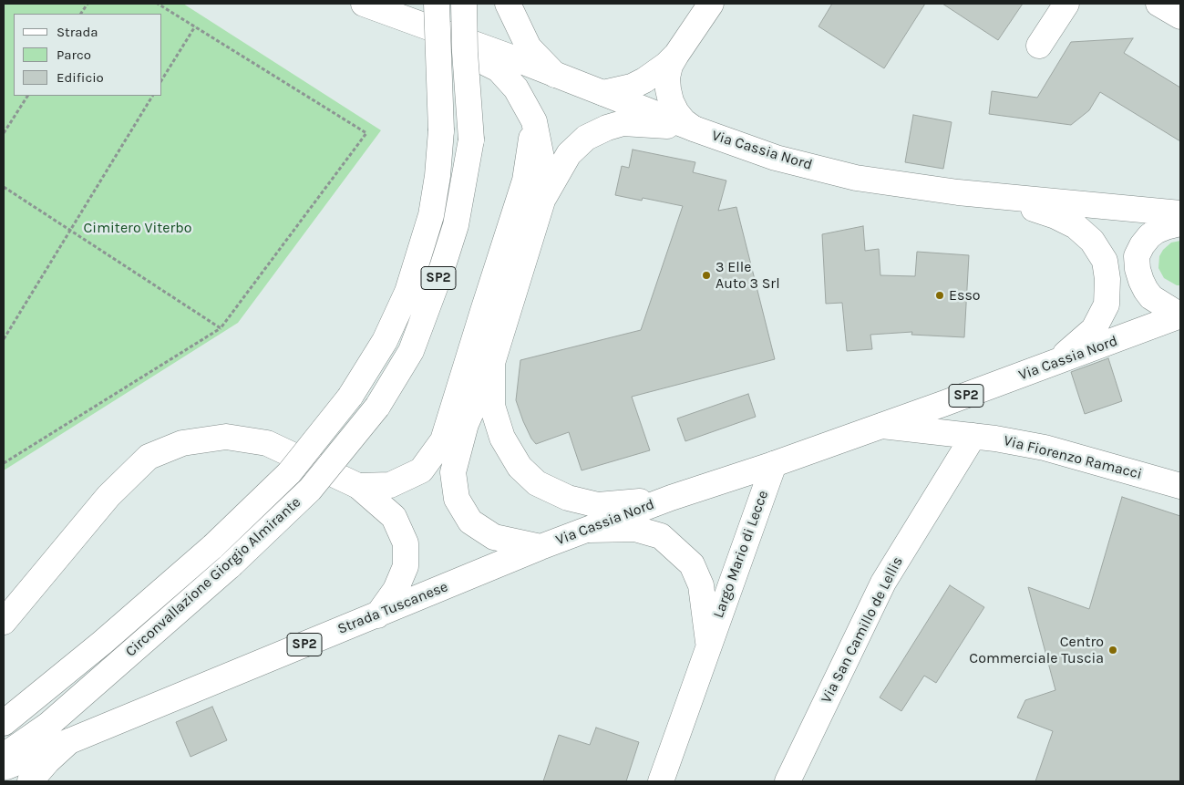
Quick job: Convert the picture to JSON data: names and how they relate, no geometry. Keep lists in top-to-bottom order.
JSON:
{
  "streets": {
    "main road": [
      "Via Cassia Nord",
      "SP2",
      "Via Fiorenzo Ramacci",
      "Largo Mario di Lecce",
      "Circonvallazione Giorgio Almirante",
      "Strada Tuscanese",
      "Via San Camillo de Lellis"
    ]
  },
  "crossings": [
    ["Via Cassia Nord", "Via Fiorenzo Ramacci"],
    ["Via Cassia Nord", "Largo Mario di Lecce"],
    ["Via Cassia Nord", "Strada Tuscanese"],
    ["SP2", "Strada Tuscanese"],
    ["Via Fiorenzo Ramacci", "Via San Camillo de Lellis"]
  ],
  "parks": ["Cimitero Viterbo"],
  "places": ["3 Elle Auto 3 Srl", "Esso", "Centro Commerciale Tuscia"],
  "legend": ["Strada", "Parco", "Edificio"]
}
